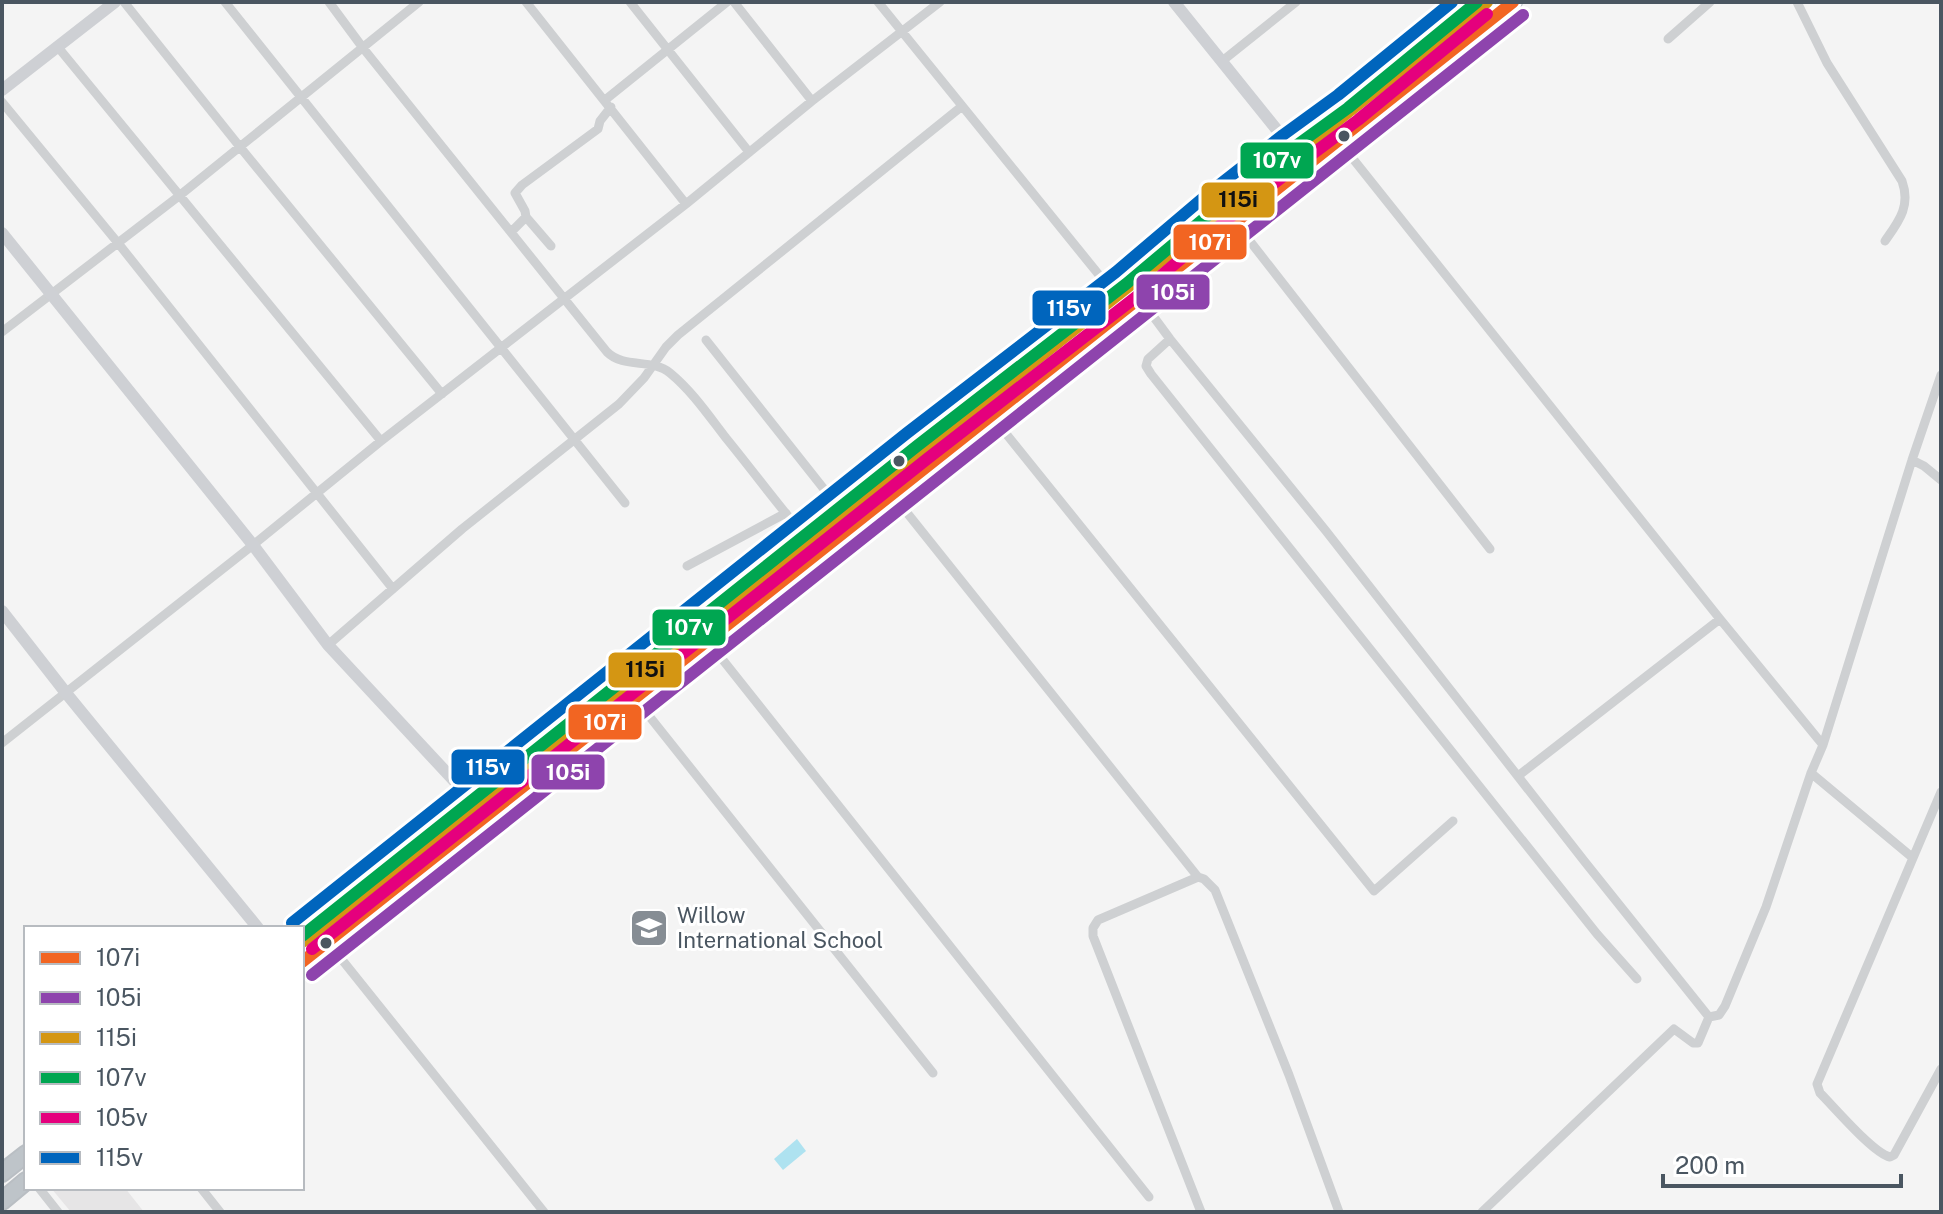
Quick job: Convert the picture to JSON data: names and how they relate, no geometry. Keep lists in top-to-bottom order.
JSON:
{
  "places": {
    "school or university": ["Willow International School"]
  },
  "lines": [
    "transit line 107i",
    "transit line 115i",
    "transit line 107v",
    "transit line 115v",
    "transit line 105v",
    "transit line 105i"
  ],
  "legend": [
    "107i",
    "105i",
    "115i",
    "107v",
    "105v",
    "115v"
  ],
  "scale_bar": "200 m"
}
